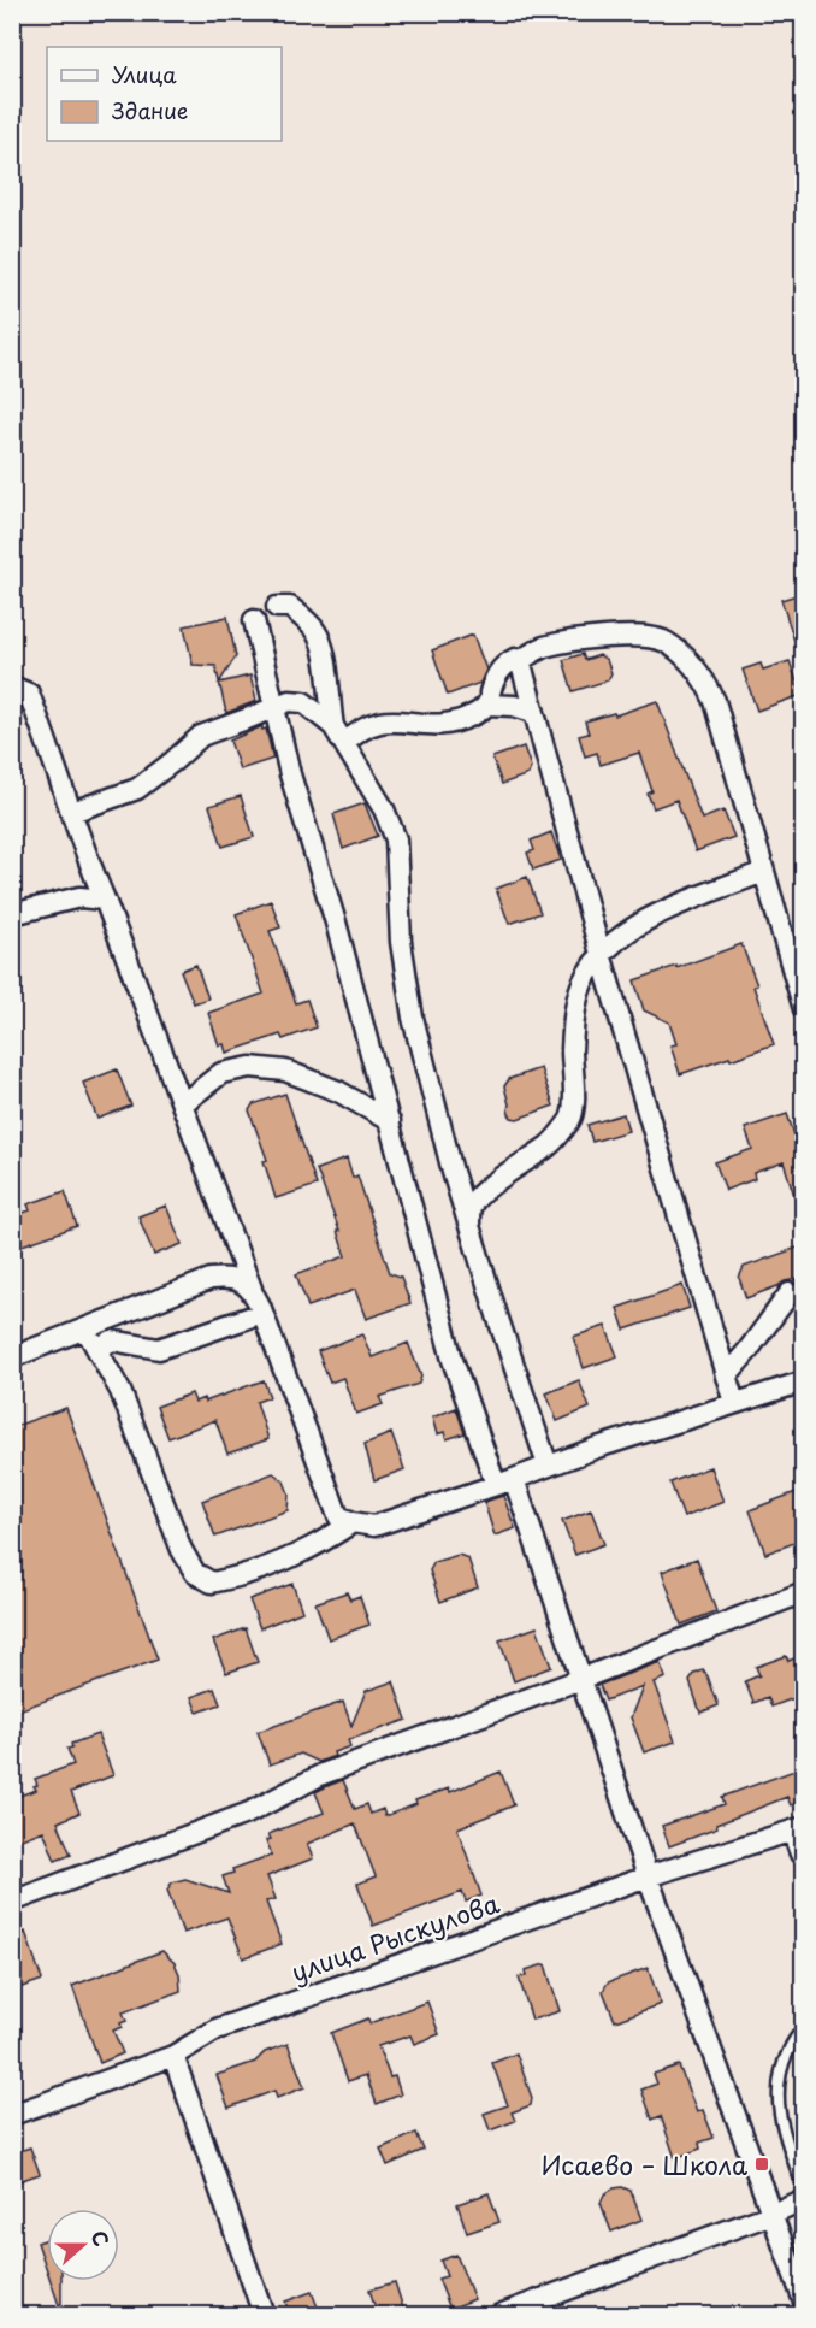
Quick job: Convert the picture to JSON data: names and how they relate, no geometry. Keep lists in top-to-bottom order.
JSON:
{
  "streets": {
    "street": ["улица Рыскулова"]
  },
  "places": {
    "transit": ["Исаево – Школа"]
  },
  "legend": ["Улица", "Здание"],
  "north": "right"
}
